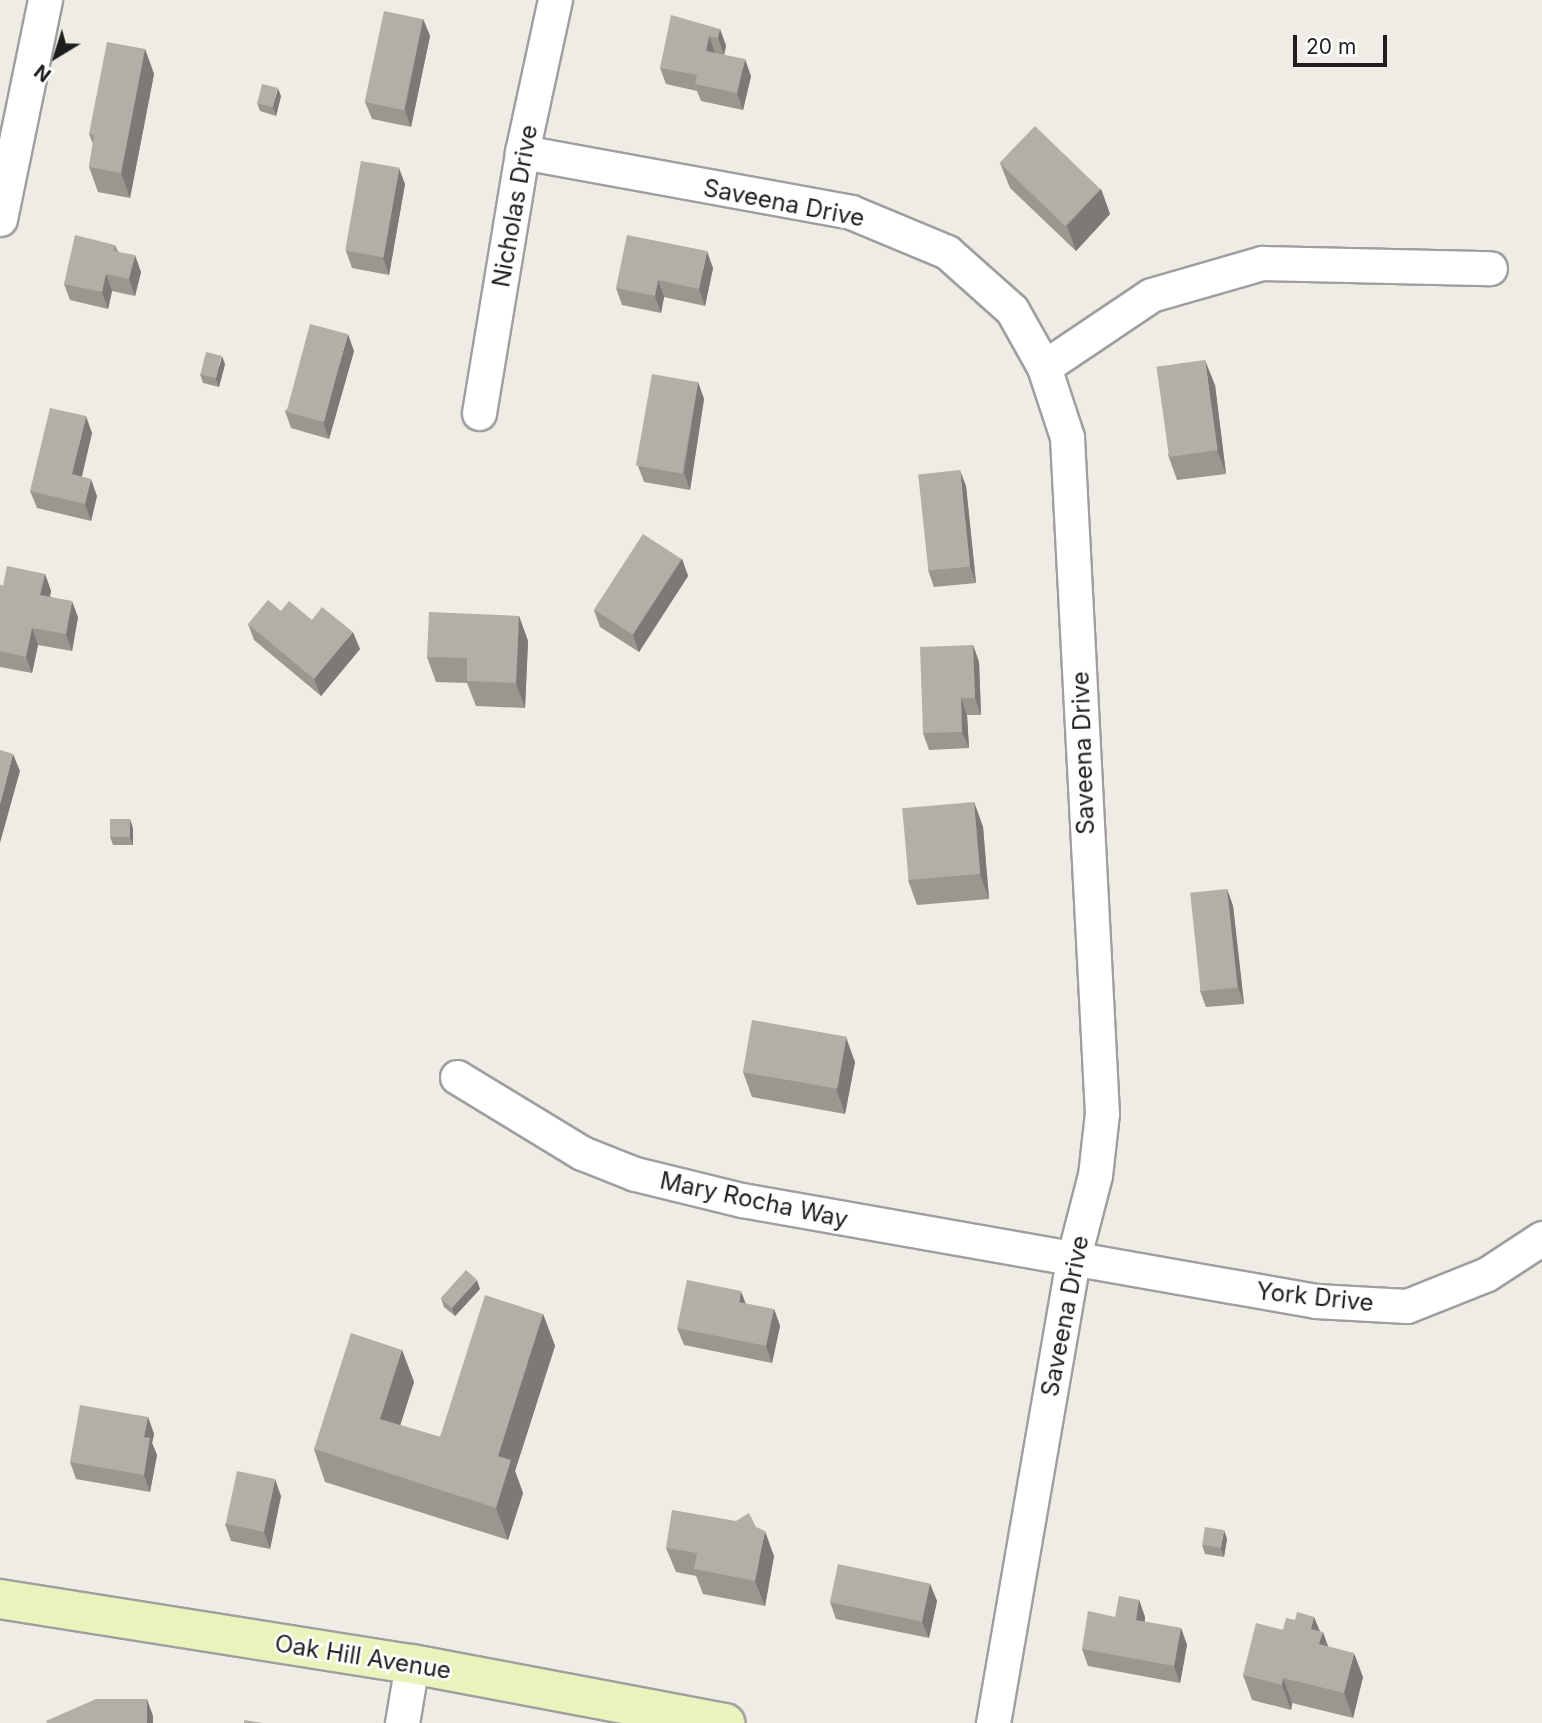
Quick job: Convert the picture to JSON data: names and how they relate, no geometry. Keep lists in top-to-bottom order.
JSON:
{
  "streets": {
    "main road": ["Oak Hill Avenue"],
    "street": [
      "Saveena Drive",
      "Nicholas Drive",
      "Mary Rocha Way",
      "York Drive"
    ]
  },
  "crossings": [
    ["Saveena Drive", "Nicholas Drive"],
    ["Saveena Drive", "Mary Rocha Way"],
    ["Saveena Drive", "York Drive"],
    ["Mary Rocha Way", "York Drive"]
  ],
  "scale_bar": "20 m",
  "north": "bottom left"
}
